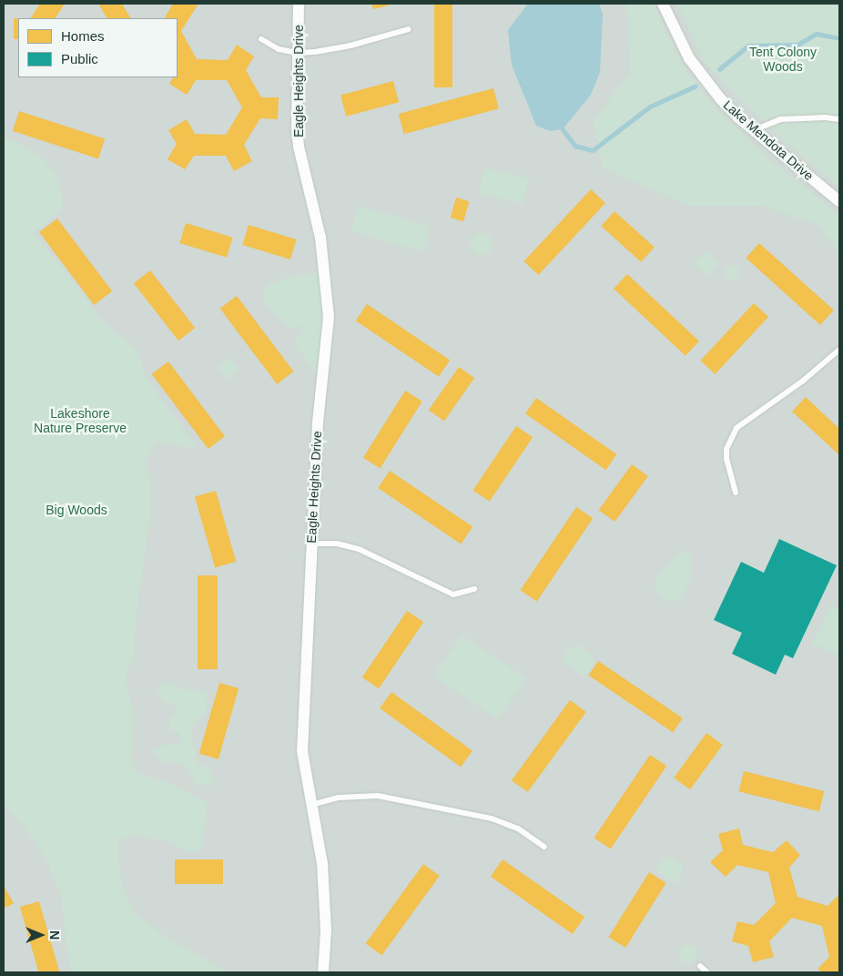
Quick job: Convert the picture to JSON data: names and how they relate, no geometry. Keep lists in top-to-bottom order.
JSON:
{
  "streets": {
    "street": ["Eagle Heights Drive", "Lake Mendota Drive"]
  },
  "parks": ["Tent Colony Woods", "Lakeshore Nature Preserve", "Big Woods"],
  "legend": ["Homes", "Public"],
  "north": "right"
}
